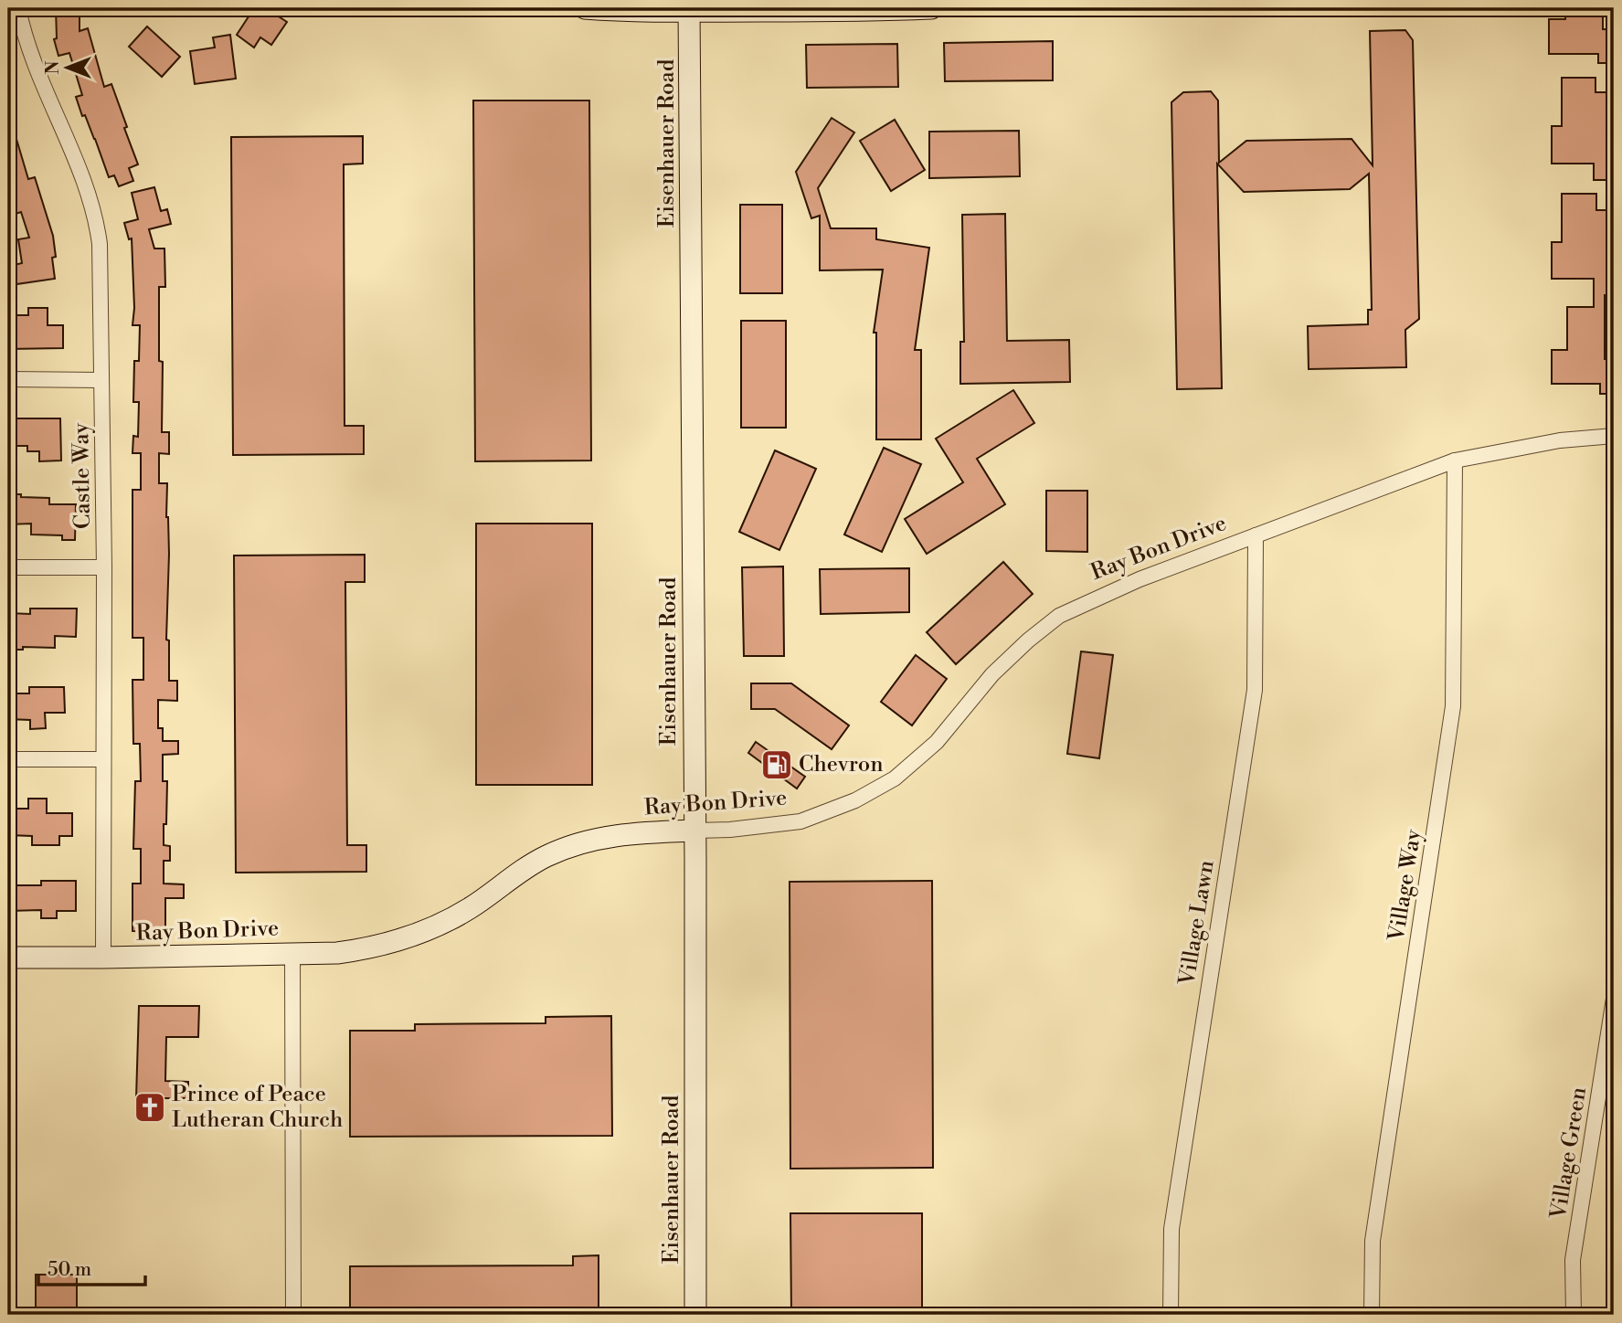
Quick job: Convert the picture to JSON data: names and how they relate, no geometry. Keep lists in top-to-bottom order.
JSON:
{
  "streets": {
    "main road": ["Eisenhauer Road", "Ray Bon Drive"],
    "street": [
      "Castle Way",
      "Village Way",
      "Village Lawn",
      "Village Green"
    ]
  },
  "crossings": [
    ["Eisenhauer Road", "Ray Bon Drive"],
    ["Castle Way", "Ray Bon Drive"],
    ["Ray Bon Drive", "Village Way"],
    ["Ray Bon Drive", "Village Lawn"]
  ],
  "places": {
    "fuel station": ["Chevron"],
    "church": ["Prince of Peace Lutheran Church"]
  },
  "scale_bar": "50 m",
  "north": "left"
}
